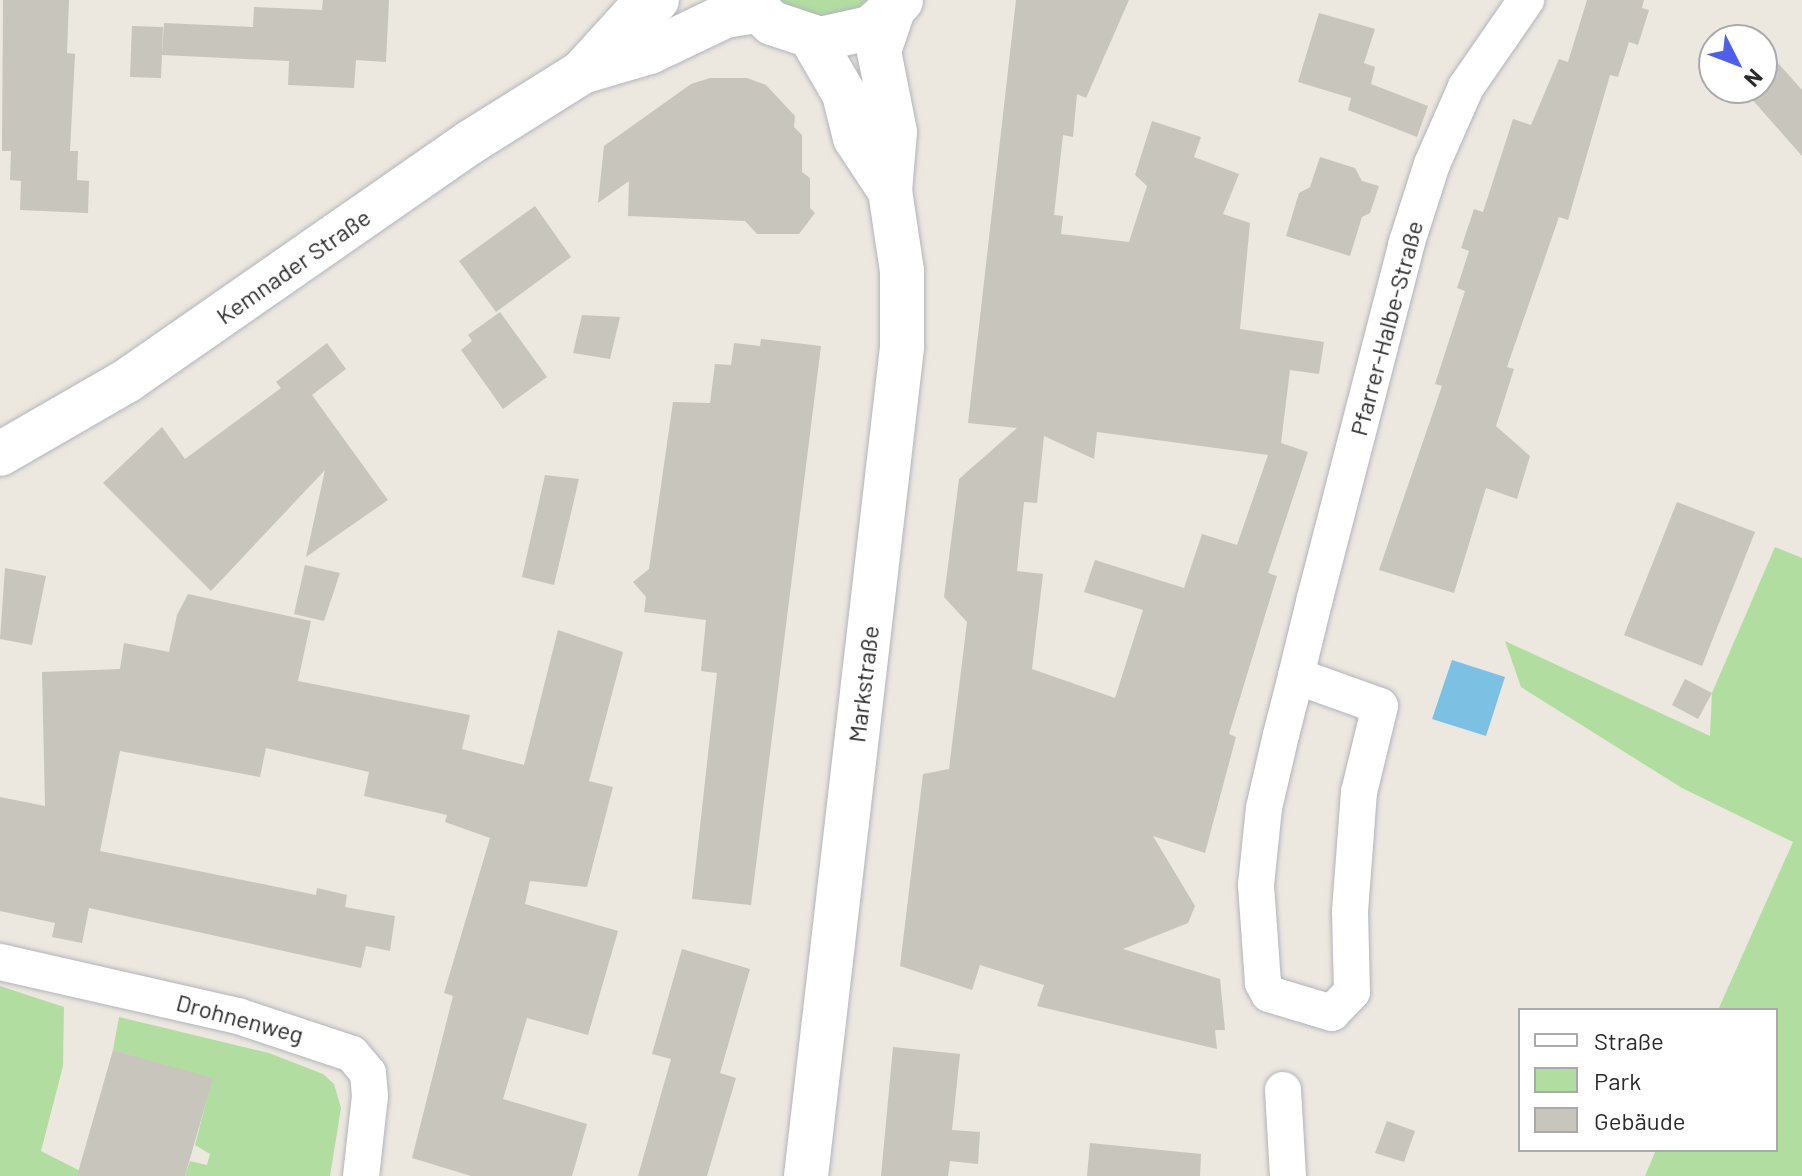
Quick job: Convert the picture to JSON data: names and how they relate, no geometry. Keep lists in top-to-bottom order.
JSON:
{
  "streets": {
    "main road": ["Kemnader Straße", "Markstraße"],
    "street": ["Pfarrer-Halbe-Straße", "Drohnenweg"]
  },
  "legend": ["Straße", "Park", "Gebäude"],
  "north": "bottom right"
}
